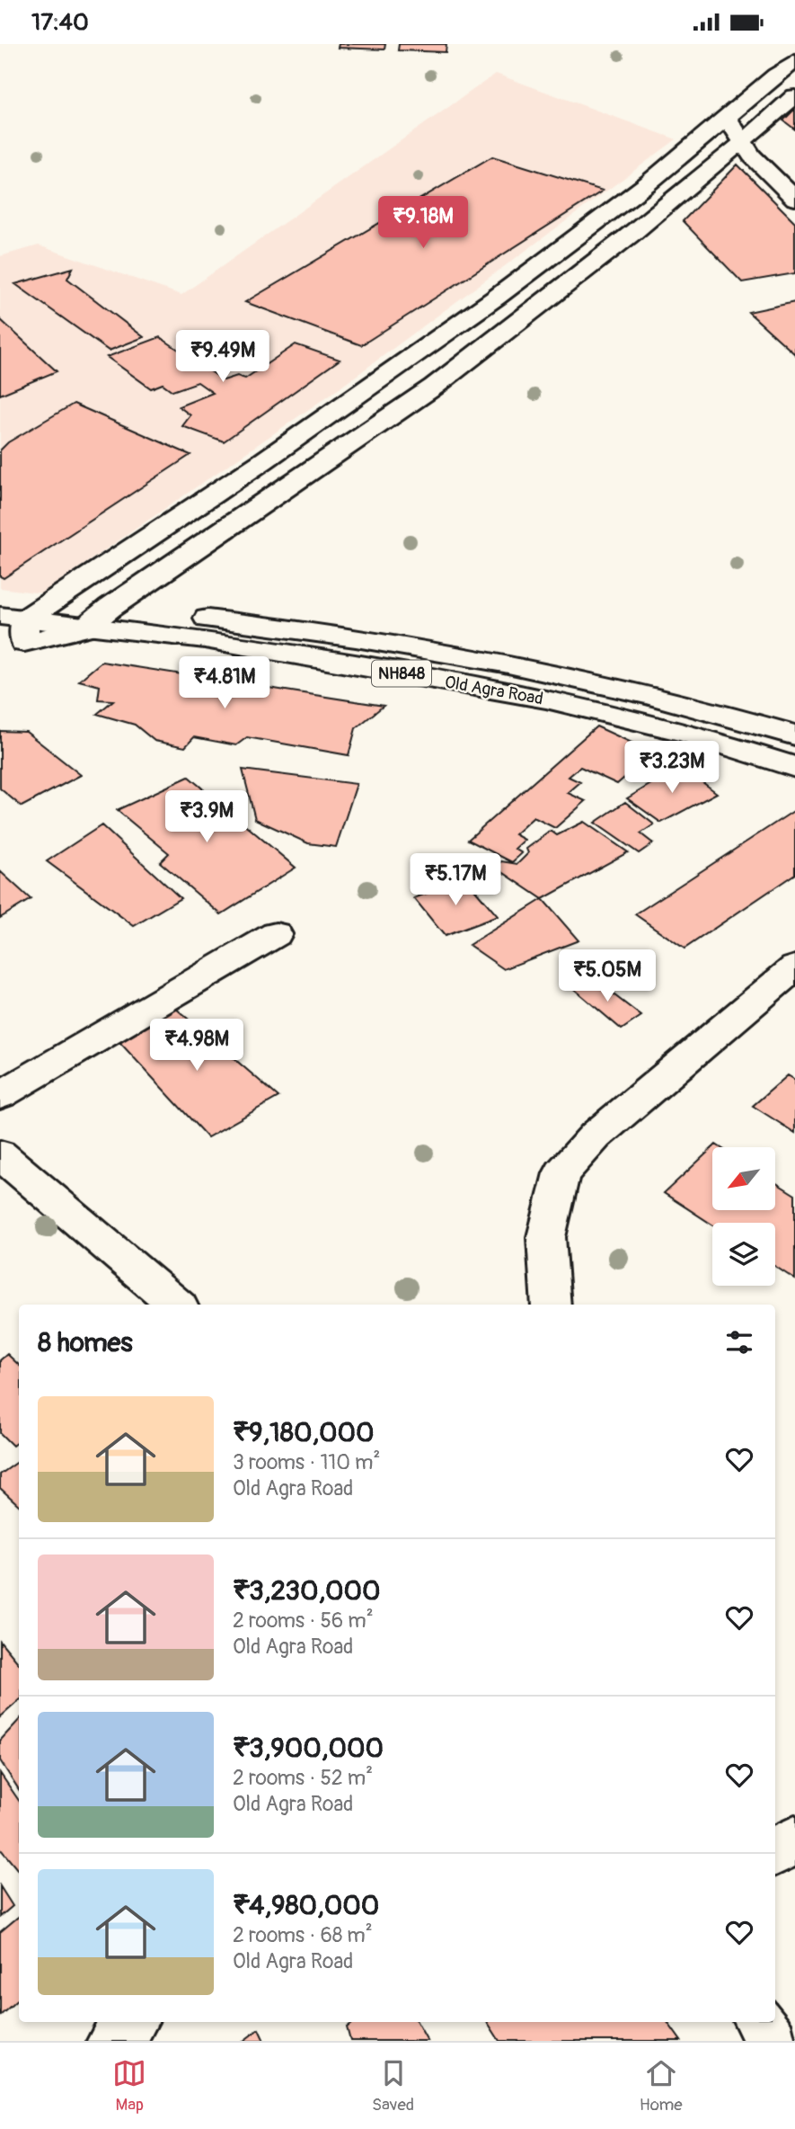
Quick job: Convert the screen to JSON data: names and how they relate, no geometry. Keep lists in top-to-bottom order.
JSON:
{
  "streets": {
    "main road": ["NH848", "Old Agra Road"]
  },
  "north": "bottom left",
  "page": {
    "status": "17:40",
    "price": [
      "₹9.18M",
      "₹9.49M",
      "₹4.81M",
      "₹3.23M",
      "₹3.9M",
      "₹5.17M",
      "₹5.05M",
      "₹4.98M"
    ],
    "heading": "8 homes",
    "list": [
      {
        "name": "₹9,180,000",
        "note": "3 rooms · 110 m² · Old Agra Road"
      },
      {
        "name": "₹3,230,000",
        "note": "2 rooms · 56 m² · Old Agra Road"
      },
      {
        "name": "₹3,900,000",
        "note": "2 rooms · 52 m² · Old Agra Road"
      },
      {
        "name": "₹4,980,000",
        "note": "2 rooms · 68 m² · Old Agra Road"
      }
    ],
    "tabs": ["Map", "Saved", "Home"]
  }
}
